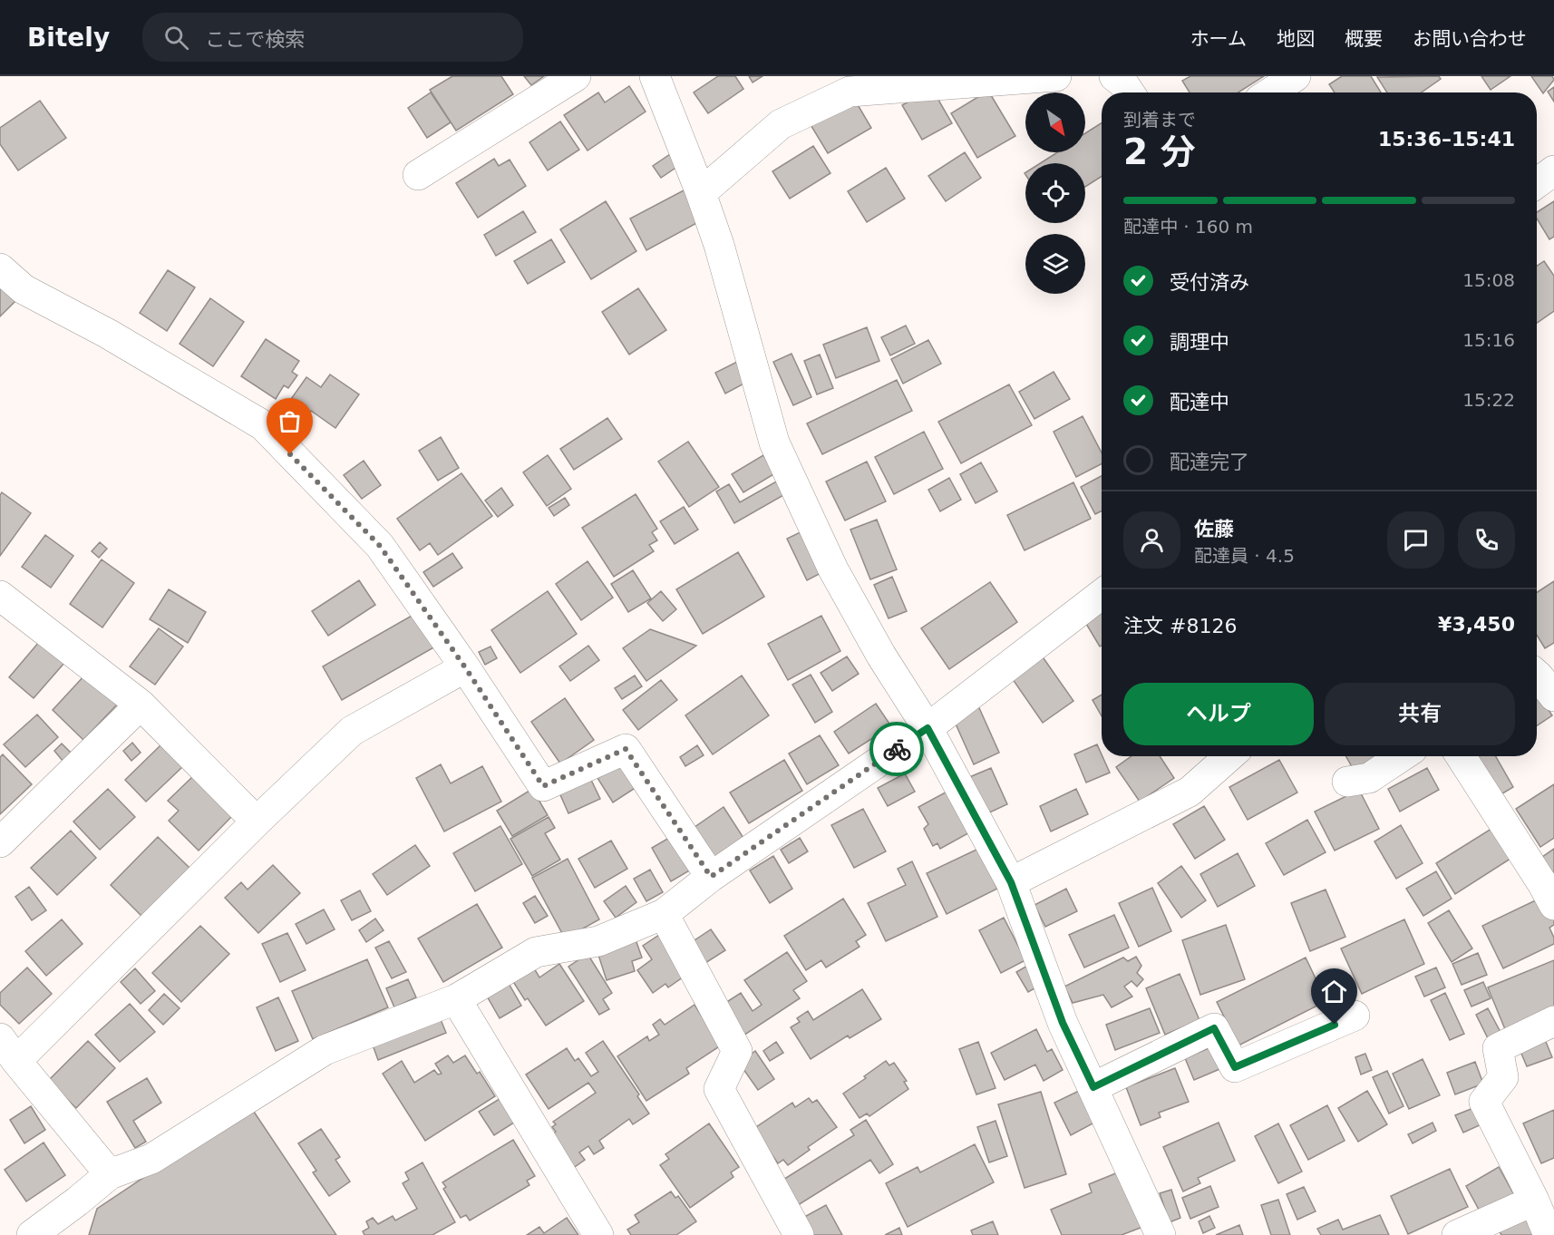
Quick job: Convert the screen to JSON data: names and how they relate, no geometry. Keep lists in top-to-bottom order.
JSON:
{
  "north": "bottom right",
  "page": {
    "header": "Bitely",
    "search": "ここで検索",
    "nav": [
      "ホーム",
      "地図",
      "概要",
      "お問い合わせ"
    ],
    "heading": ["2 分", "到着まで", "15:36–15:41"],
    "panel": [
      "佐藤",
      "配達員 · 4.5",
      "注文 #8126",
      "¥3,450"
    ],
    "bar": "配達中 · 160 m",
    "list": [
      ["受付済み", "15:08"],
      ["調理中", "15:16"],
      ["配達中", "15:22"],
      "配達完了"
    ],
    "buttons": ["ヘルプ", "共有"]
  }
}
